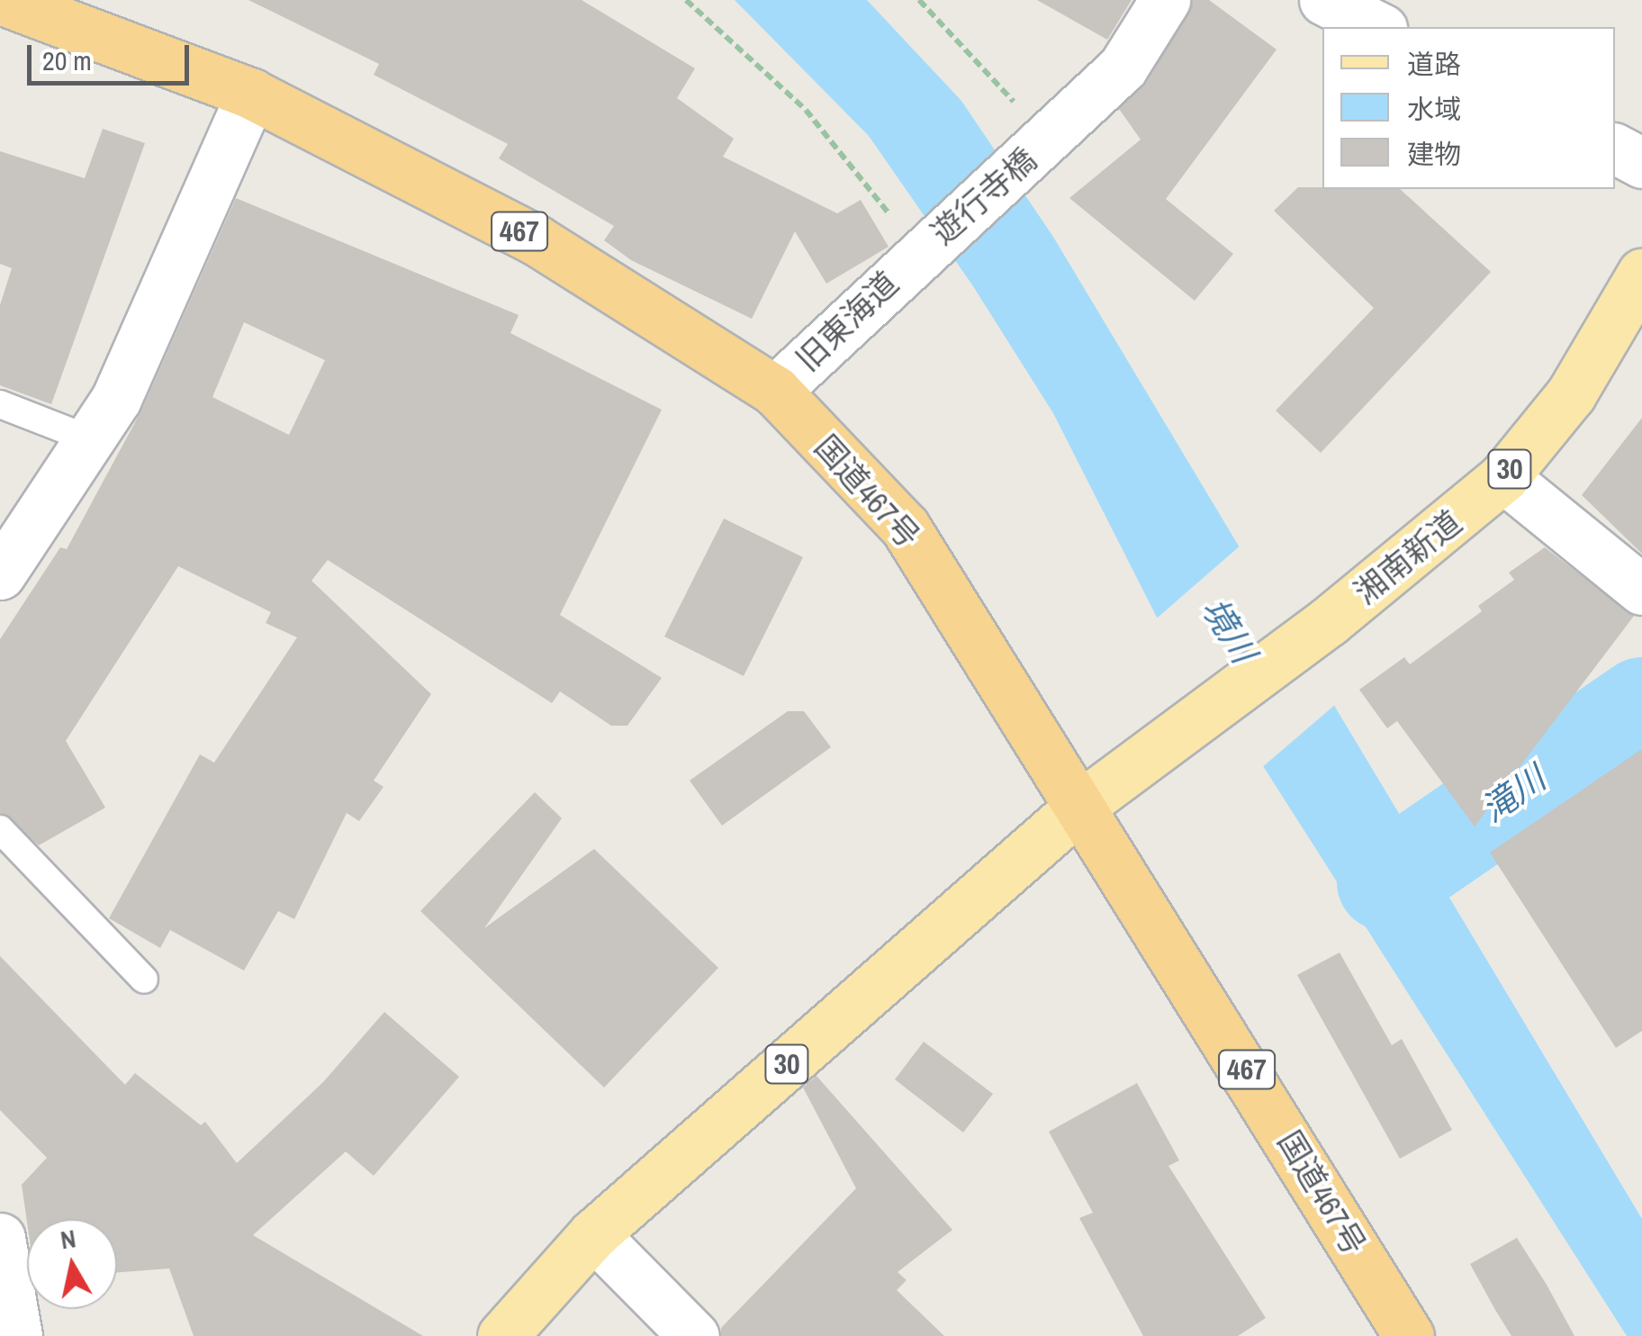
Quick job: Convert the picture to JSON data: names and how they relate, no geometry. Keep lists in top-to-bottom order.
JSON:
{
  "streets": {
    "highway": ["467", "国道467号"],
    "main road": ["30", "湘南新道"],
    "street": ["遊行寺橋", "旧東海道"]
  },
  "crossings": [
    ["遊行寺橋", "旧東海道"],
    ["旧東海道", "国道467号"],
    ["30", "国道467号"],
    ["30", "湘南新道"],
    ["国道467号", "湘南新道"]
  ],
  "water": ["境川", "滝川"],
  "legend": ["道路", "水域", "建物"],
  "scale_bar": "20 m",
  "north": "top"
}
